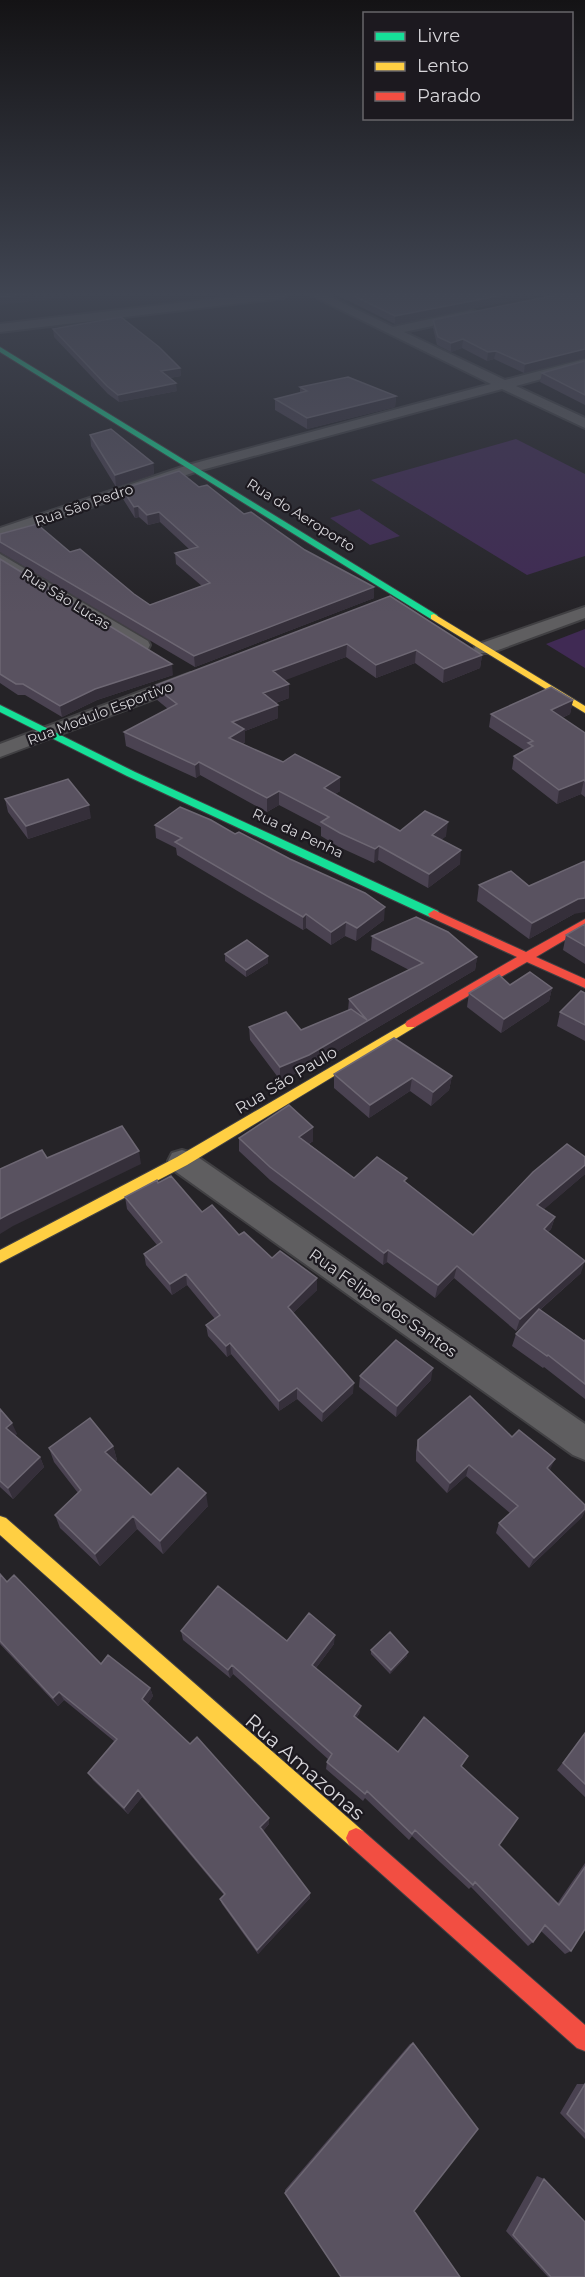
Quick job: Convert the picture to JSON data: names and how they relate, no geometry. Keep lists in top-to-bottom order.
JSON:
{
  "streets": {
    "street": [
      "Rua São Pedro",
      "Rua do Aeroporto",
      "Rua São Lucas",
      "Rua Modulo Esportivo",
      "Rua da Penha",
      "Rua São Paulo",
      "Rua Felipe dos Santos",
      "Rua Amazonas"
    ]
  },
  "crossings": [
    ["Rua São Pedro", "Rua do Aeroporto"],
    ["Rua Modulo Esportivo", "Rua da Penha"],
    ["Rua da Penha", "Rua São Paulo"],
    ["Rua São Paulo", "Rua Felipe dos Santos"]
  ],
  "legend": ["Livre", "Lento", "Parado"]
}
